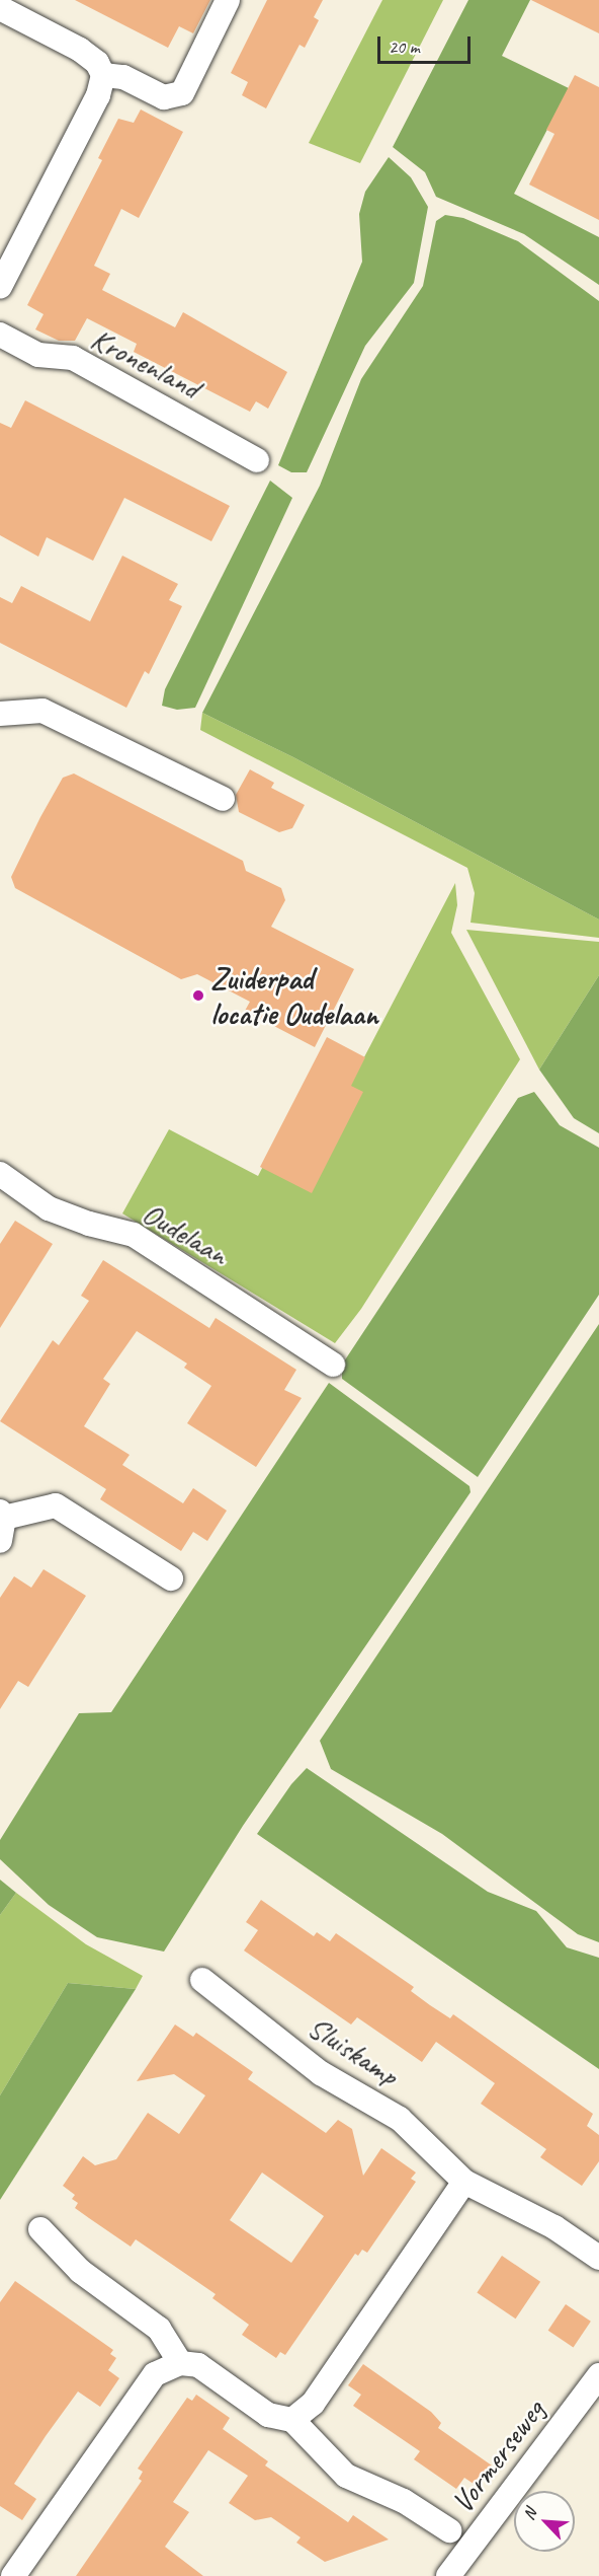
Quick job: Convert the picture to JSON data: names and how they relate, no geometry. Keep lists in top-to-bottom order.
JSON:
{
  "streets": {
    "street": [
      "Kronenland",
      "Oudelaan",
      "Sluiskamp",
      "Vormerseweg"
    ]
  },
  "places": ["Zuiderpad locatie Oudelaan"],
  "scale_bar": "20 m",
  "north": "top left"
}
